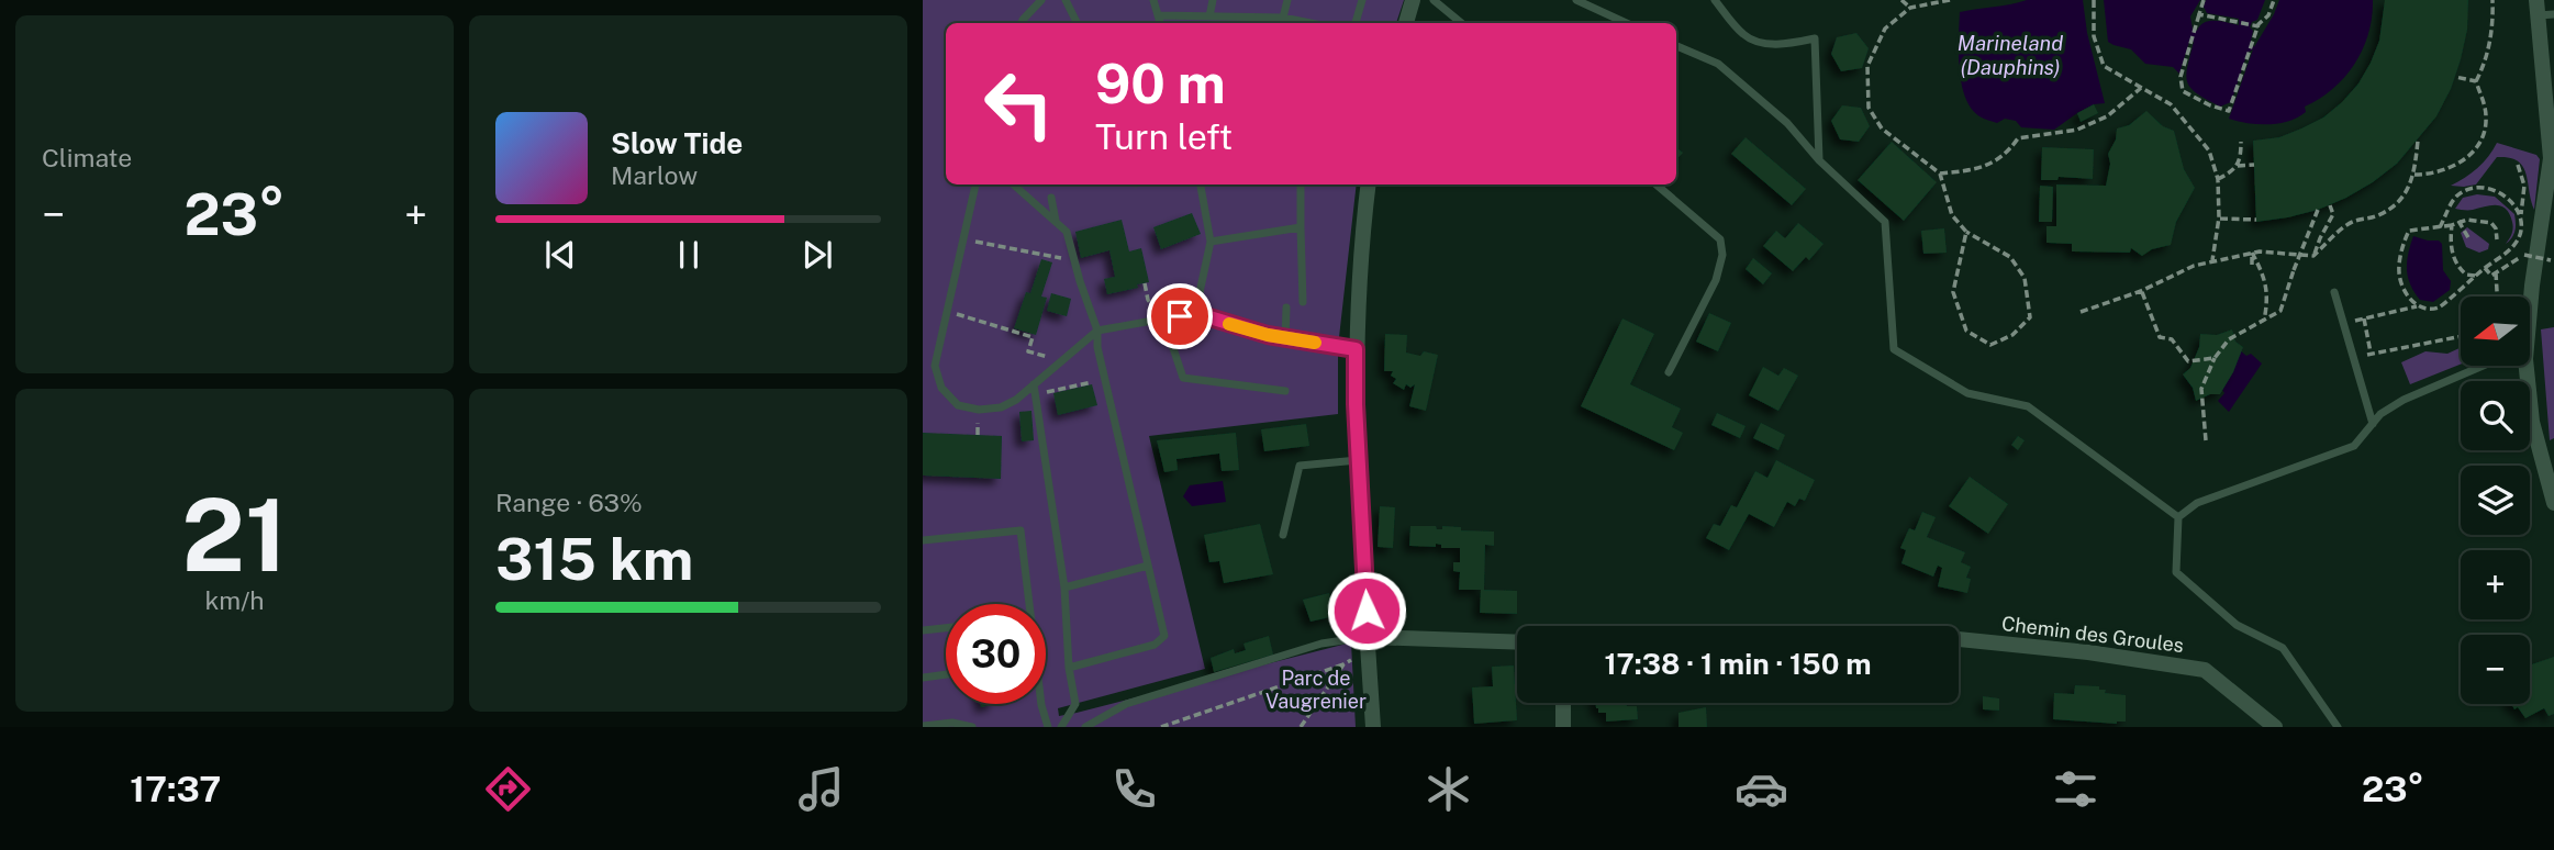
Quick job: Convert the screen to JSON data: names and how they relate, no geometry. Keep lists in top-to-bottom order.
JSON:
{
  "streets": {
    "street": ["Chemin des Groules"]
  },
  "water": ["Marineland (Dauphins)"],
  "parks": ["Parc de Vaugrenier"],
  "north": "left",
  "page": {
    "tile": [
      "Climate",
      ["21", "km/h"],
      ["Range · 63%", "315 km"]
    ],
    "turn": ["90 m", "Turn left"],
    "song": ["Slow Tide", "Marlow"],
    "heat": ["−", "23°", "+"],
    "map_buttons": ["+", "−"],
    "limit": "30",
    "trip": "17:38 · 1 min · 150 m",
    "tabs": ["17:37", "23°"]
  }
}
